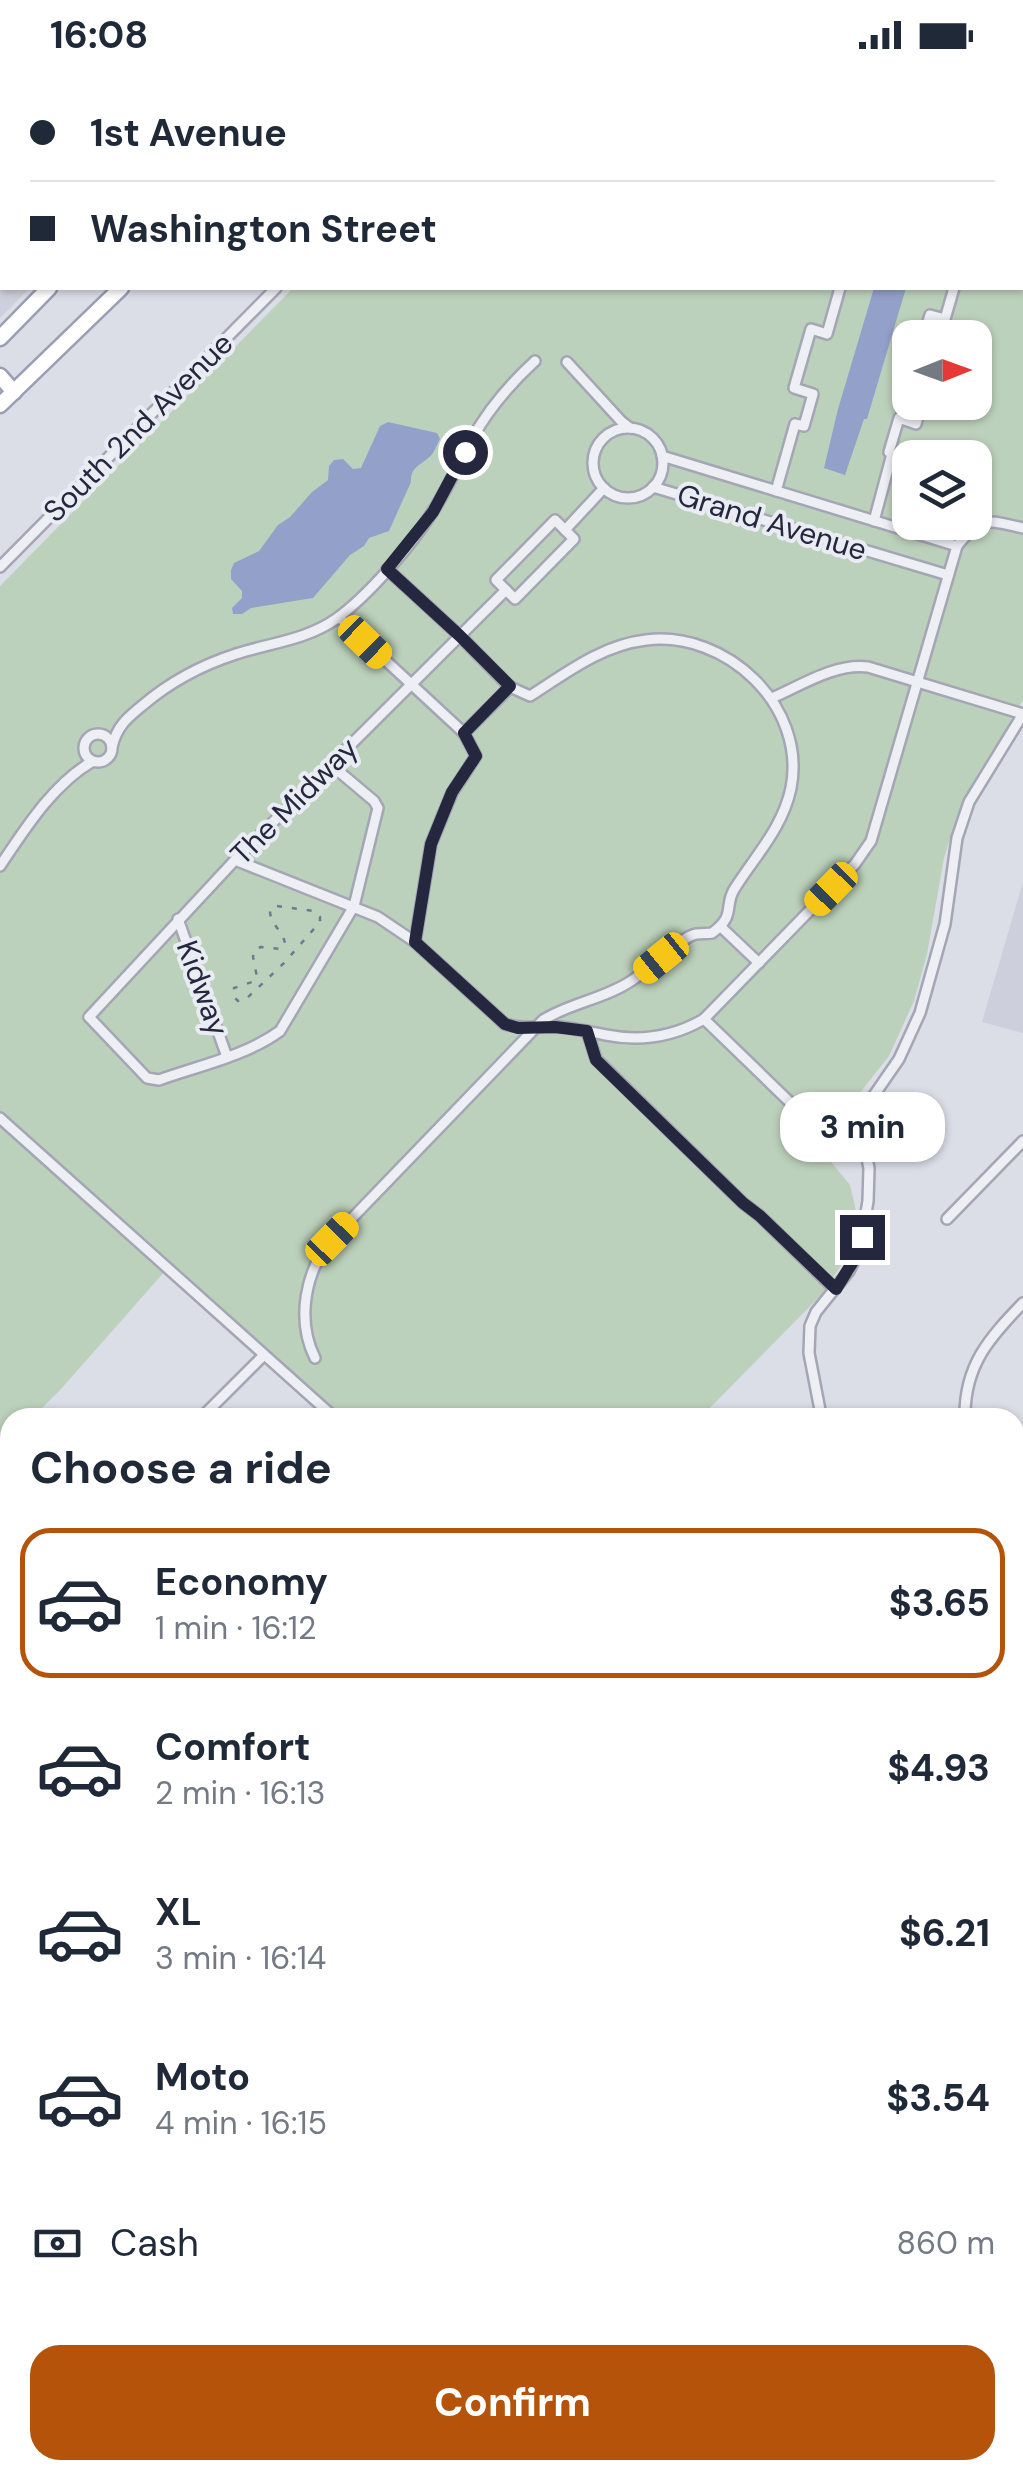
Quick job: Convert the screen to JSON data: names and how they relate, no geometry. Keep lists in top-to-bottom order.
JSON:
{
  "streets": {
    "street": [
      "South 2nd Avenue",
      "Grand Avenue",
      "The Midway",
      "Kidway"
    ]
  },
  "crossings": [
    ["Grand Avenue", "The Midway"],
    ["The Midway", "Kidway"]
  ],
  "north": "right",
  "page": {
    "status": "16:08",
    "banner": ["1st Avenue", "Washington Street"],
    "bubble": "3 min",
    "heading": "Choose a ride",
    "list": [
      {
        "name": "Economy",
        "note": "1 min · 16:12",
        "value": "$3.65"
      },
      {
        "name": "Comfort",
        "note": "2 min · 16:13",
        "value": "$4.93"
      },
      {
        "name": "XL",
        "note": "3 min · 16:14",
        "value": "$6.21"
      },
      {
        "name": "Moto",
        "note": "4 min · 16:15",
        "value": "$3.54"
      }
    ],
    "pay": ["Cash", "860 m"],
    "buttons": "Confirm"
  }
}
